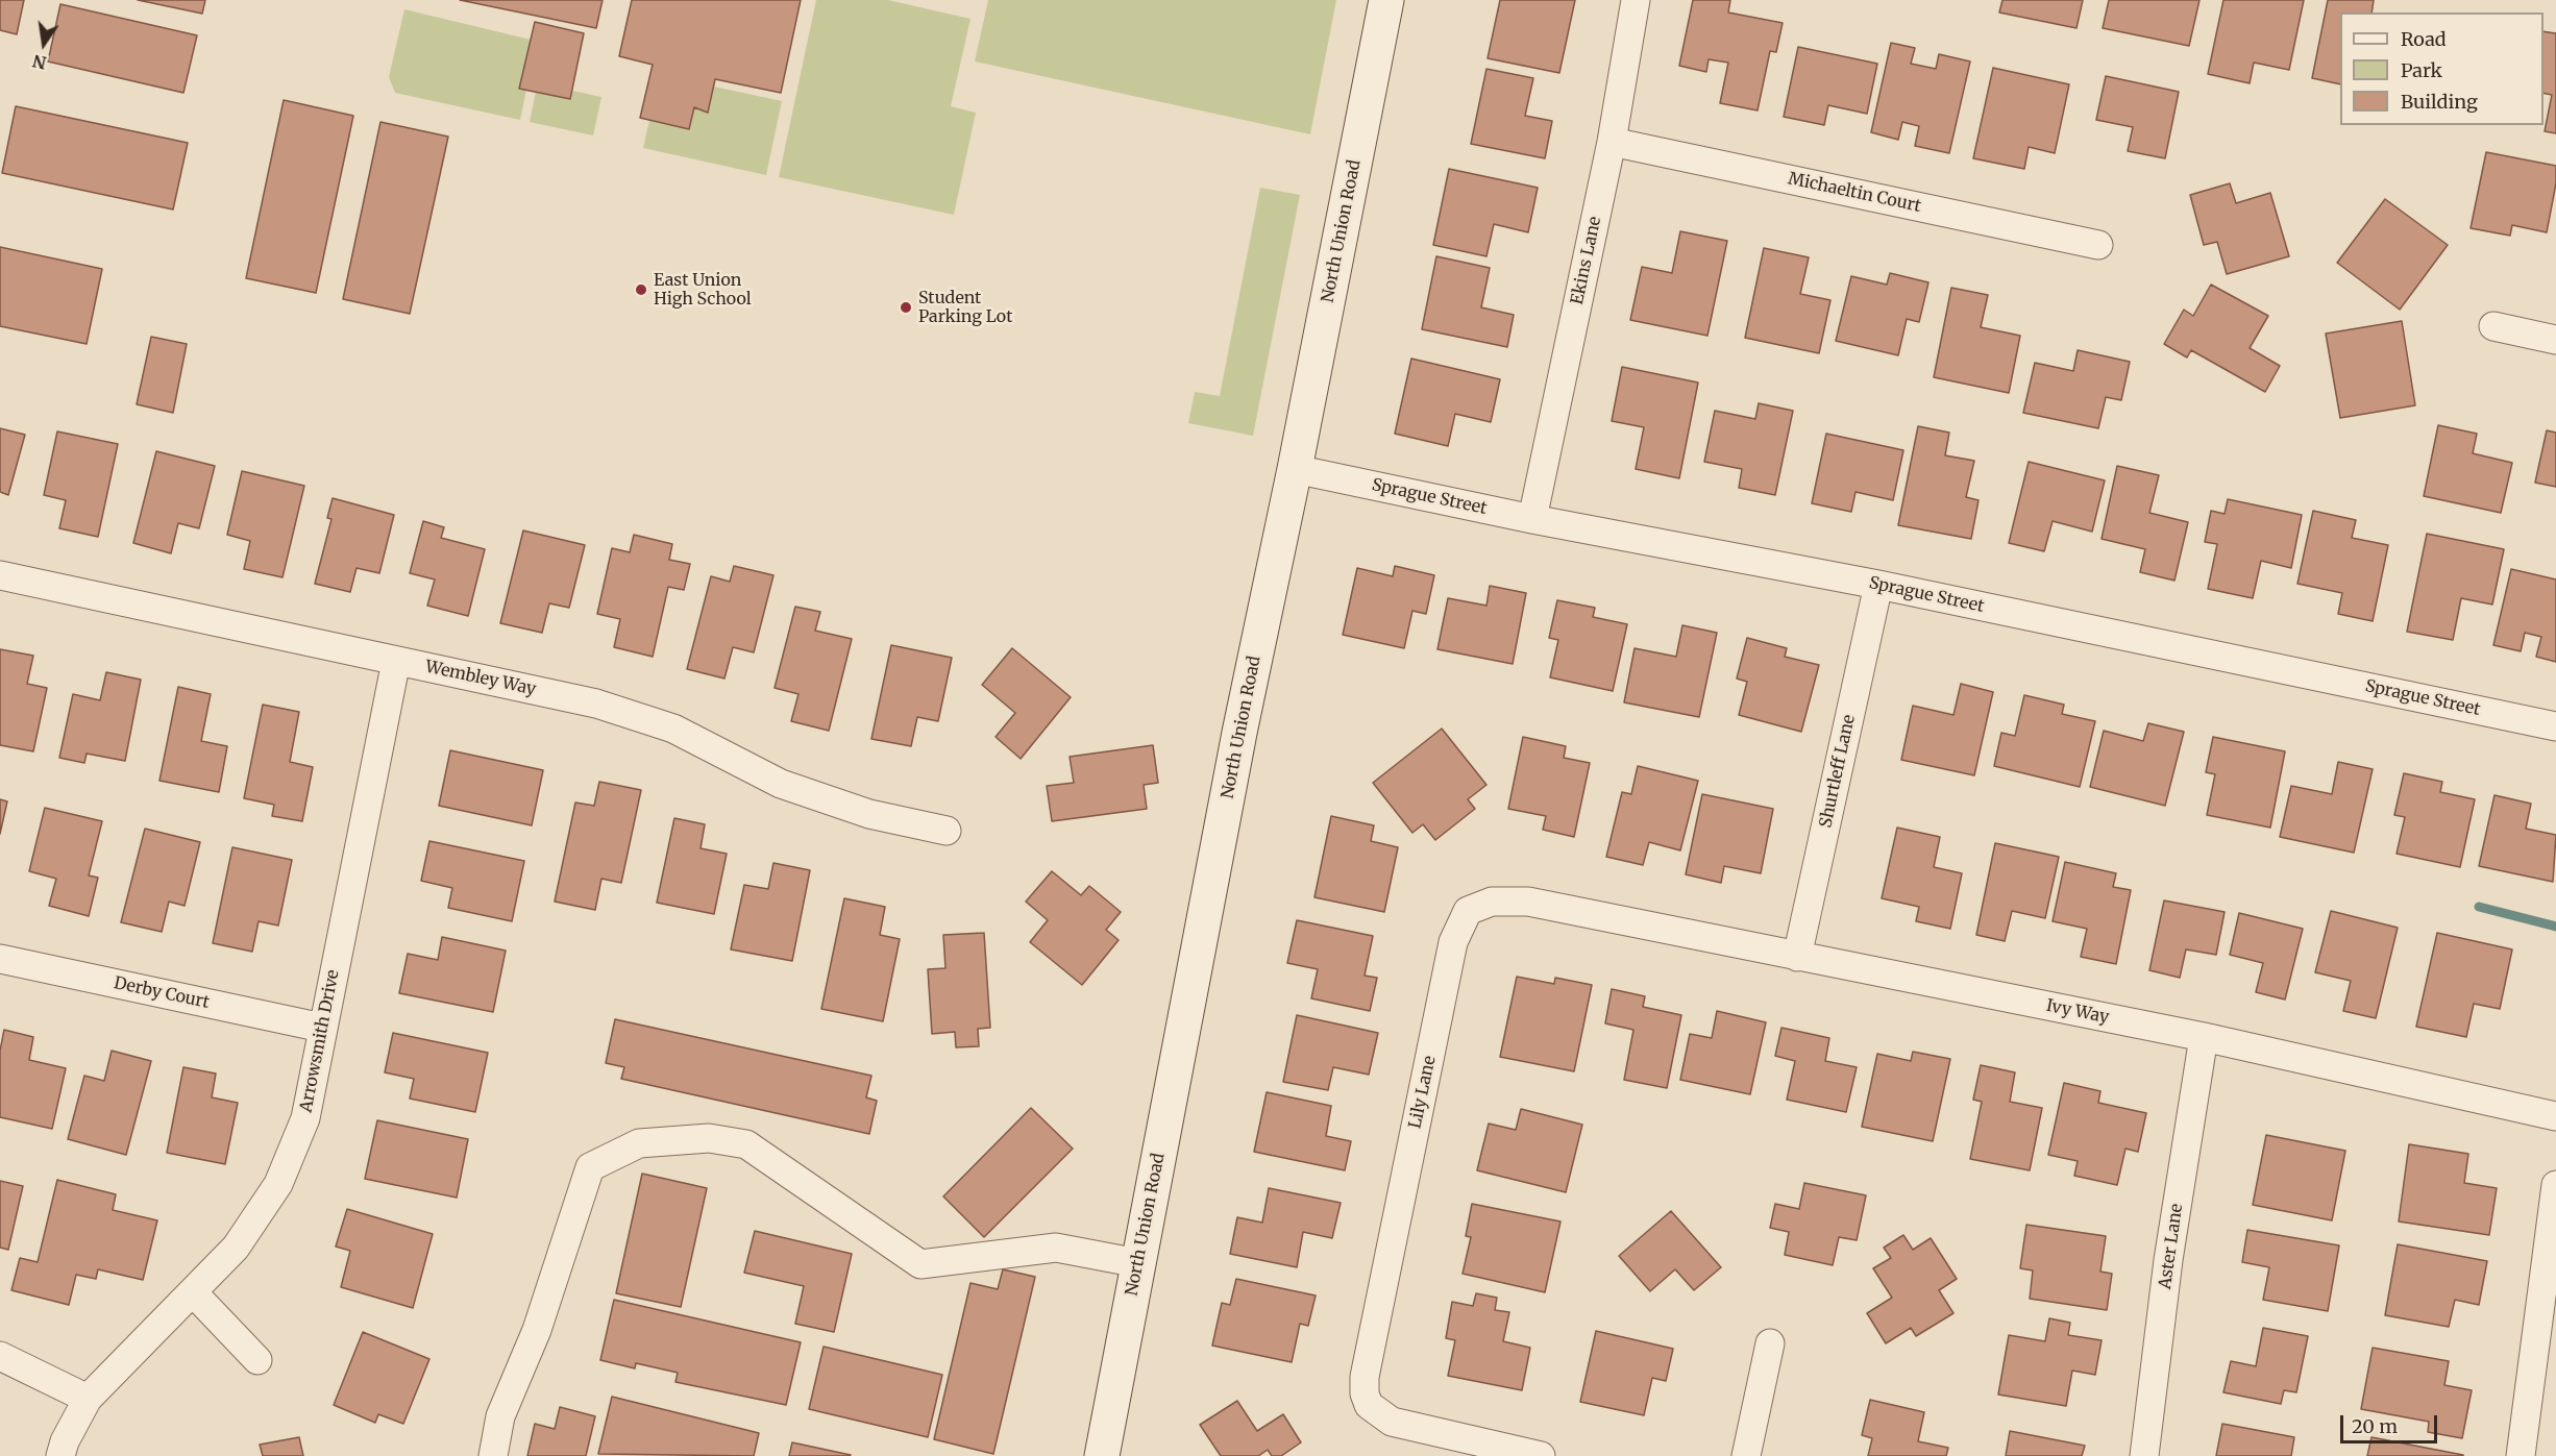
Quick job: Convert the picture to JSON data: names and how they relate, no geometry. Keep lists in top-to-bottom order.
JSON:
{
  "streets": {
    "street": [
      "Michaeltin Court",
      "North Union Road",
      "Ekins Lane",
      "Sprague Street",
      "Wembley Way",
      "Shurtleff Lane",
      "Derby Court",
      "Ivy Way",
      "Arrowsmith Drive",
      "Lily Lane",
      "Aster Lane"
    ]
  },
  "crossings": [
    ["Michaeltin Court", "Ekins Lane"],
    ["North Union Road", "Sprague Street"],
    ["Ekins Lane", "Sprague Street"],
    ["Sprague Street", "Shurtleff Lane"],
    ["Wembley Way", "Arrowsmith Drive"],
    ["Shurtleff Lane", "Ivy Way"],
    ["Derby Court", "Arrowsmith Drive"],
    ["Ivy Way", "Lily Lane"],
    ["Ivy Way", "Aster Lane"]
  ],
  "places": ["East Union High School", "Student Parking Lot"],
  "legend": ["Road", "Park", "Building"],
  "scale_bar": "20 m",
  "north": "bottom"
}
